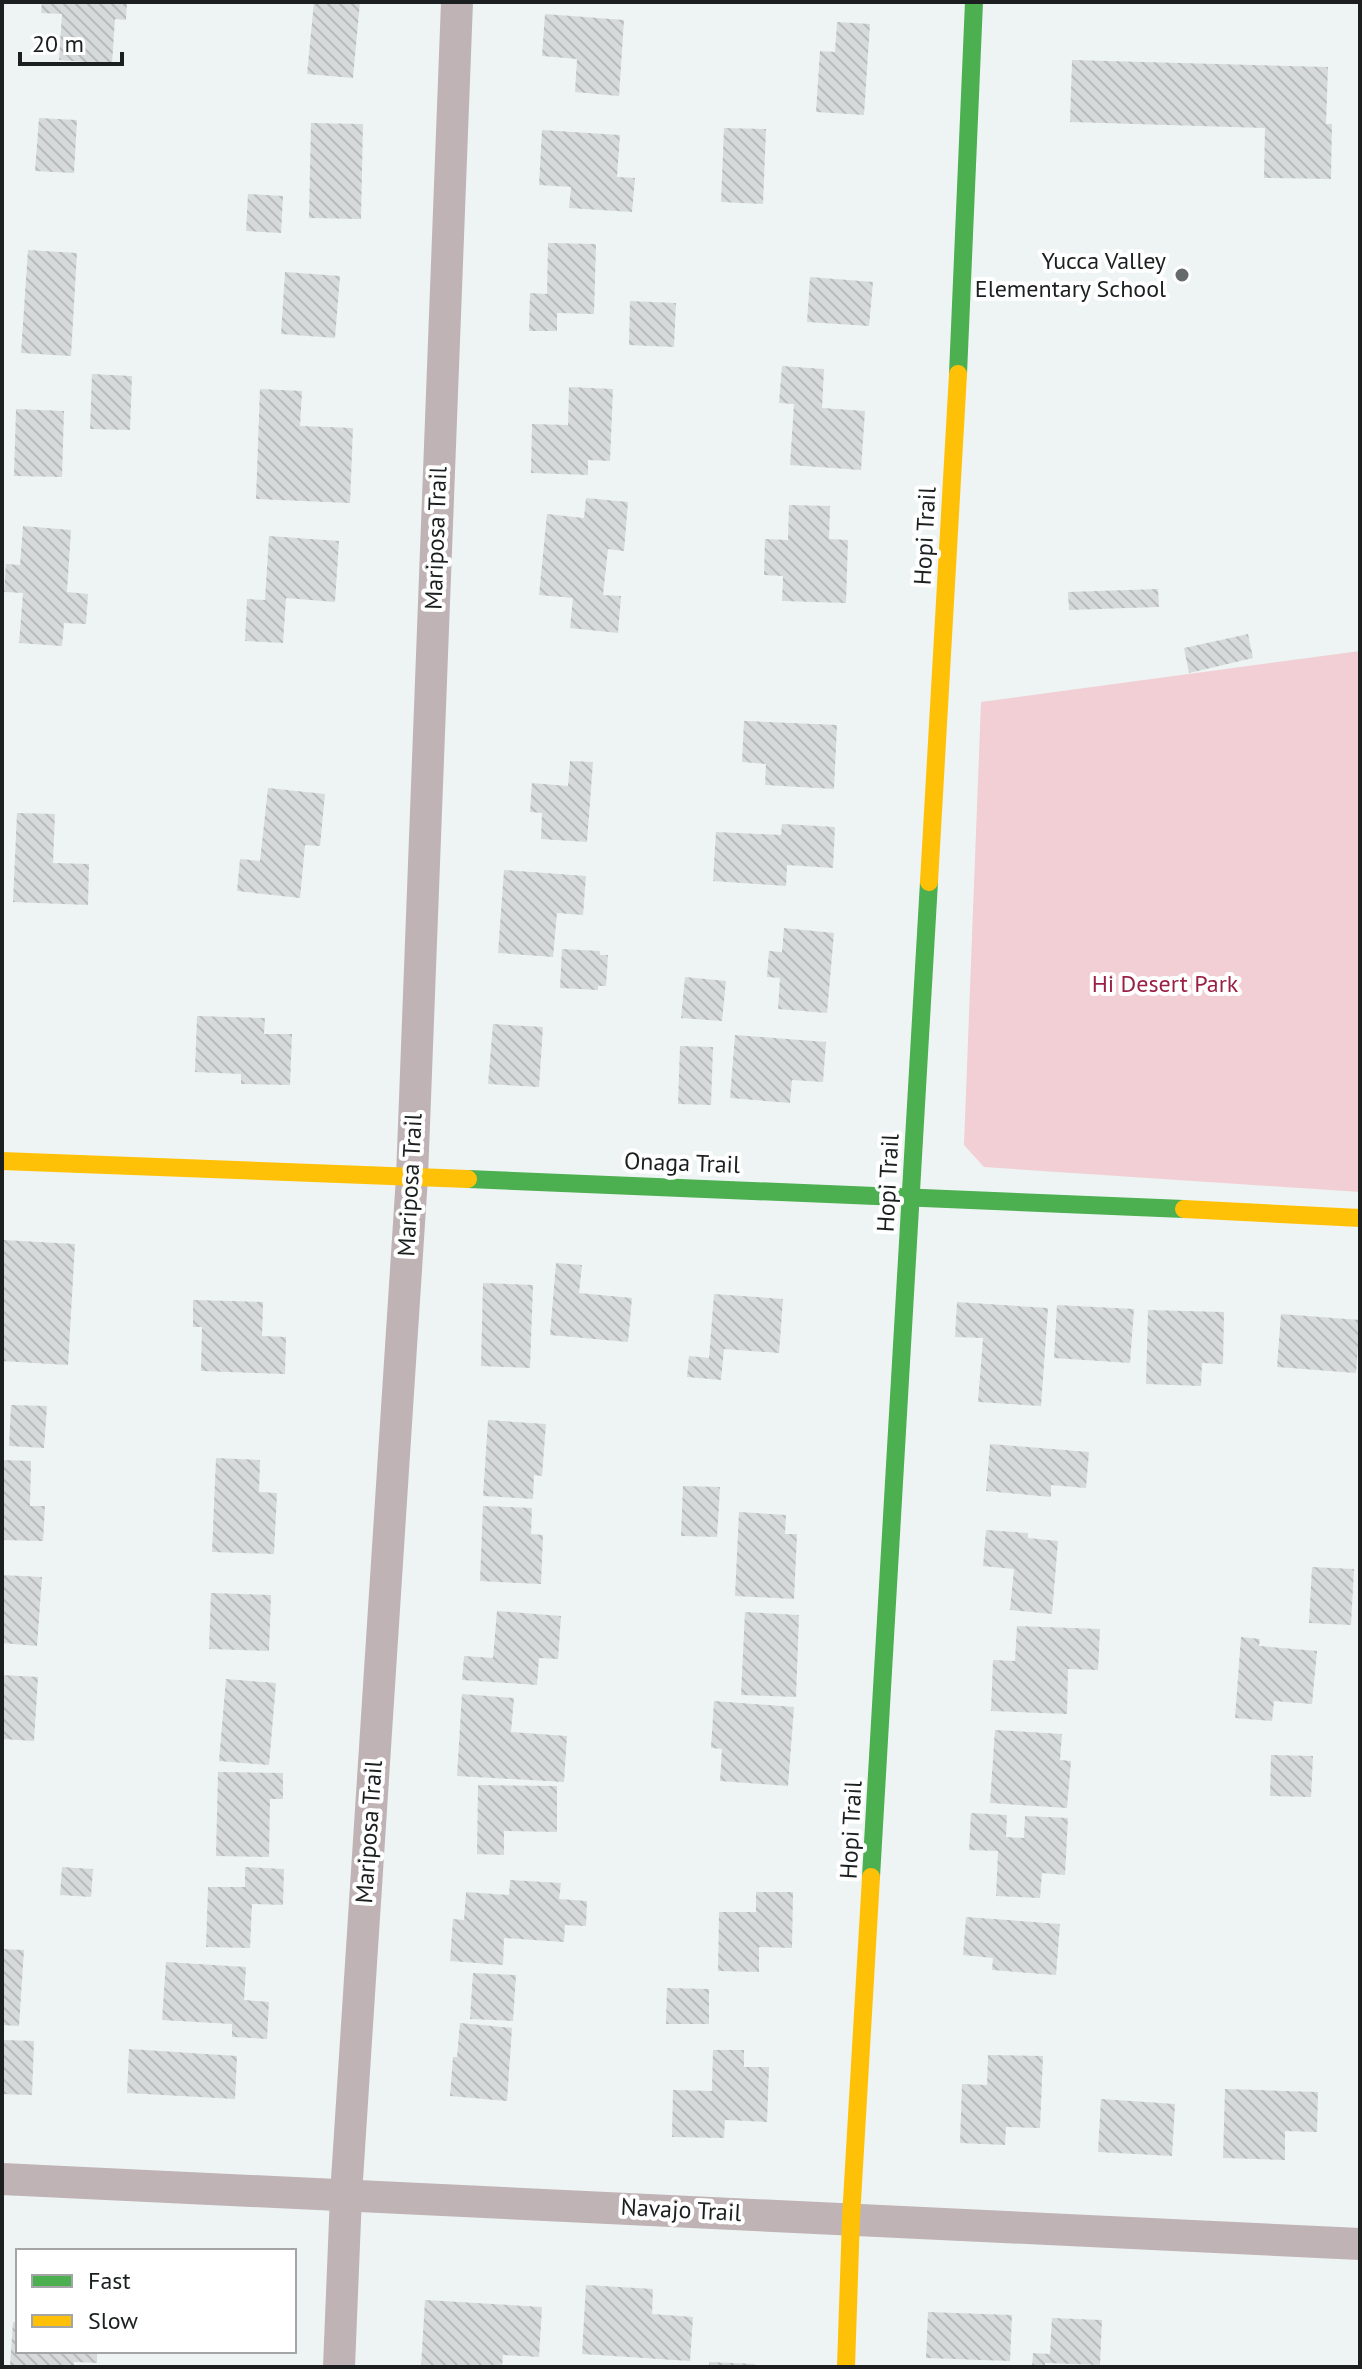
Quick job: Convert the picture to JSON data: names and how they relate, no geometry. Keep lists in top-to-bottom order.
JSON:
{
  "streets": {
    "street": [
      "Hopi Trail",
      "Mariposa Trail",
      "Onaga Trail",
      "Navajo Trail"
    ]
  },
  "crossings": [
    ["Hopi Trail", "Onaga Trail"],
    ["Hopi Trail", "Navajo Trail"],
    ["Mariposa Trail", "Onaga Trail"],
    ["Mariposa Trail", "Navajo Trail"]
  ],
  "parks": ["Hi Desert Park"],
  "places": ["Yucca Valley Elementary School"],
  "legend": ["Fast", "Slow"],
  "scale_bar": "20 m"
}
